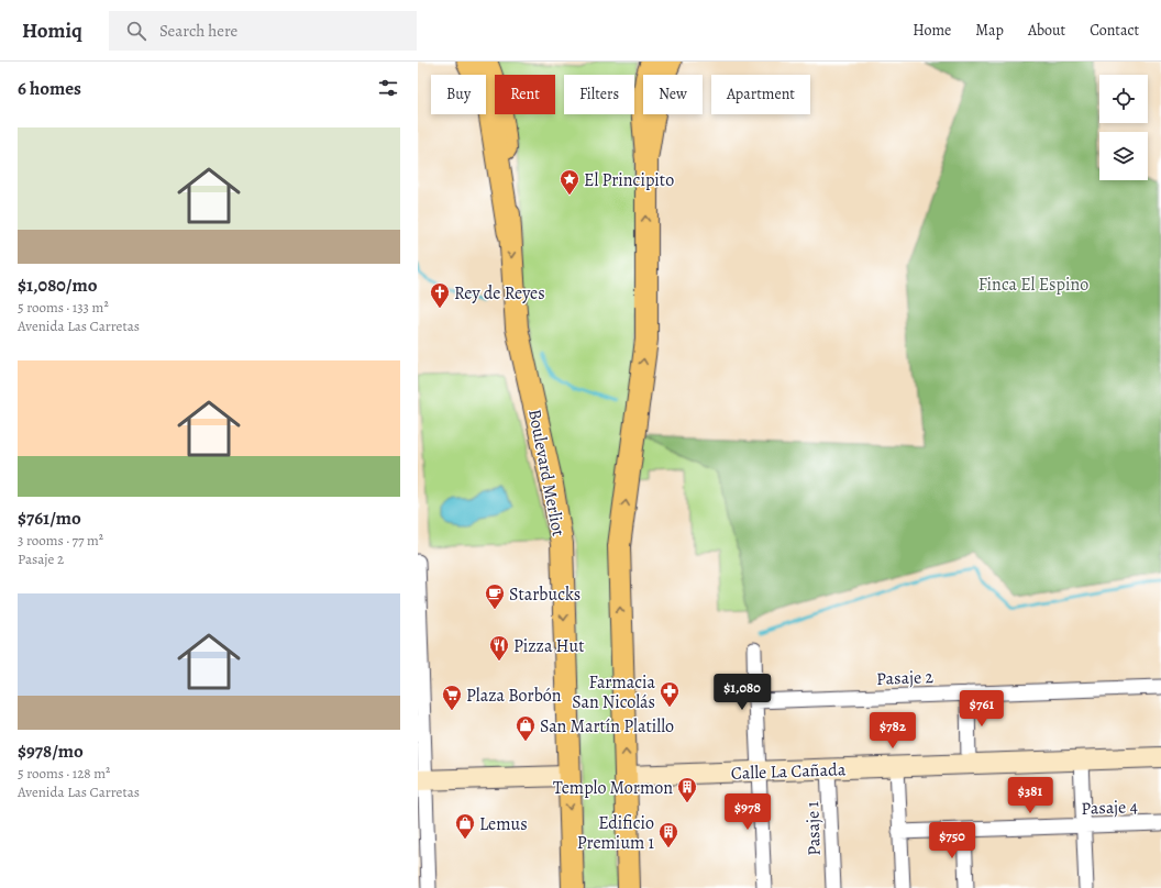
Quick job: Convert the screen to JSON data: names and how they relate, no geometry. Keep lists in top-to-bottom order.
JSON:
{
  "streets": {
    "main road": ["Boulevard Merliot", "Calle La Cañada"],
    "street": ["Pasaje 2", "Pasaje 4", "Pasaje 1"]
  },
  "crossings": [
    ["Calle La Cañada", "Pasaje 1"]
  ],
  "parks": ["Finca El Espino"],
  "places": {
    "place": ["El Principito"],
    "church": ["Rey de Reyes"],
    "cafe": ["Starbucks"],
    "restaurant": ["Pizza Hut"],
    "pharmacy": ["Farmacia San Nicolás"],
    "supermarket": ["Plaza Borbón"],
    "shop": ["San Martín Platillo", "Lemus"],
    "building": ["Templo Mormon", "Edificio Premium 1"]
  },
  "page": {
    "header": "Homiq",
    "search": "Search here",
    "nav": [
      "Home",
      "Map",
      "About",
      "Contact"
    ],
    "heading": "6 homes",
    "chip": [
      "Buy",
      "Rent",
      "Filters",
      "New",
      "Apartment"
    ],
    "list": [
      {
        "name": "$1,080/mo",
        "note": "5 rooms · 133 m² · Avenida Las Carretas"
      },
      {
        "name": "$761/mo",
        "note": "3 rooms · 77 m² · Pasaje 2"
      },
      {
        "name": "$978/mo",
        "note": "5 rooms · 128 m² · Avenida Las Carretas"
      }
    ],
    "price": [
      "$1,080",
      "$761",
      "$782",
      "$381",
      "$978",
      "$750"
    ]
  }
}
